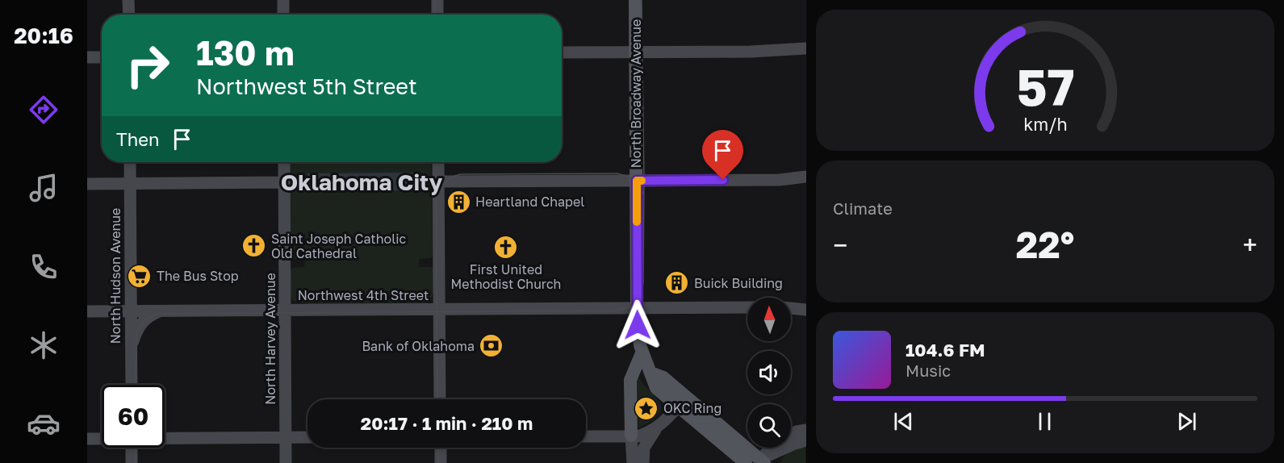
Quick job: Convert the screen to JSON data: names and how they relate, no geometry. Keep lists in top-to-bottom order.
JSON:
{
  "streets": {
    "main road": ["North Broadway Avenue"],
    "street": ["North Hudson Avenue", "Northwest 4th Street", "North Harvey Avenue"]
  },
  "crossings": [
    ["North Broadway Avenue", "Northwest 4th Street"],
    ["North Hudson Avenue", "Northwest 4th Street"],
    ["Northwest 4th Street", "North Harvey Avenue"]
  ],
  "districts": ["Oklahoma City"],
  "places": {
    "building": ["Heartland Chapel", "Buick Building"],
    "church": ["Saint Joseph Catholic Old Cathedral", "First United Methodist Church"],
    "supermarket": ["The Bus Stop"],
    "bank": ["Bank of Oklahoma"],
    "place": ["OKC Ring"]
  },
  "north": "top",
  "page": {
    "tabs": "20:16",
    "turn": ["130 m", "Northwest 5th Street"],
    "then": "Then",
    "tile": "Climate",
    "heat": ["−", "22°", "+"],
    "song": ["104.6 FM", "Music"],
    "limit": "60",
    "trip": "20:17 · 1 min · 210 m",
    "gauge": ["57", "km/h"]
  }
}
